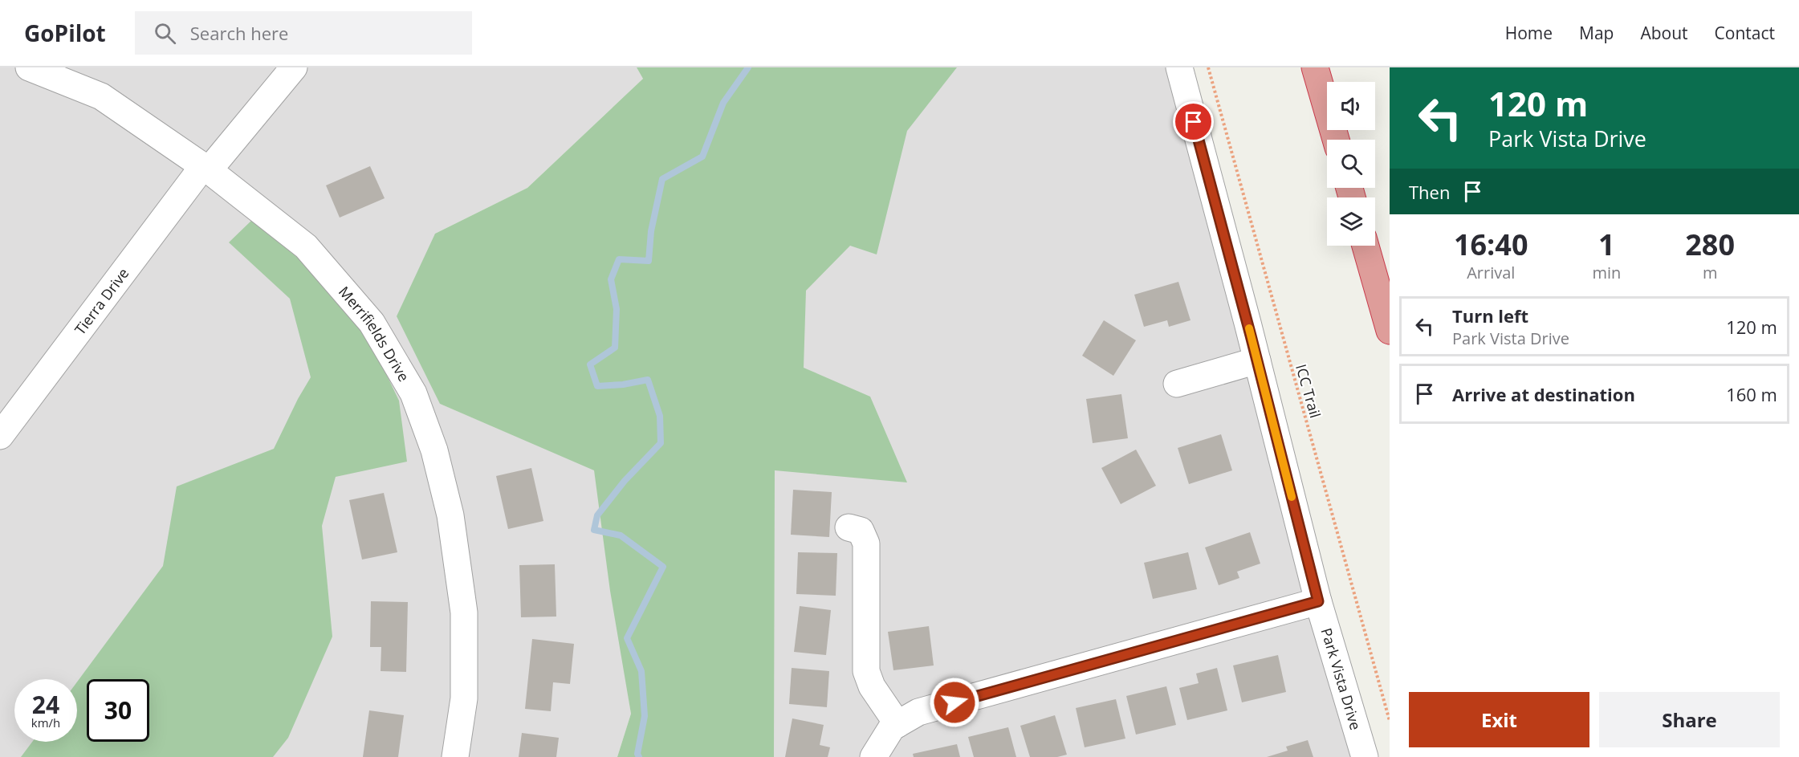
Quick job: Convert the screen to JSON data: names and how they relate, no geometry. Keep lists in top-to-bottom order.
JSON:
{
  "streets": {
    "street": ["Tierra Drive", "Merrifields Drive", "Park Vista Drive"],
    "path": ["ICC Trail"]
  },
  "crossings": [
    ["Tierra Drive", "Merrifields Drive"]
  ],
  "page": {
    "header": "GoPilot",
    "search": "Search here",
    "nav": [
      "Home",
      "Map",
      "About",
      "Contact"
    ],
    "turn": ["120 m", "Park Vista Drive"],
    "then": "Then",
    "eta": [
      "16:40",
      "Arrival",
      "1",
      "min",
      "280",
      "m"
    ],
    "list": [
      {
        "name": "Turn left",
        "note": "Park Vista Drive",
        "value": "120 m"
      },
      {
        "name": "Arrive at destination",
        "value": "160 m"
      }
    ],
    "speed": "24 km/h",
    "limit": "30",
    "buttons": ["Exit", "Share"]
  }
}
